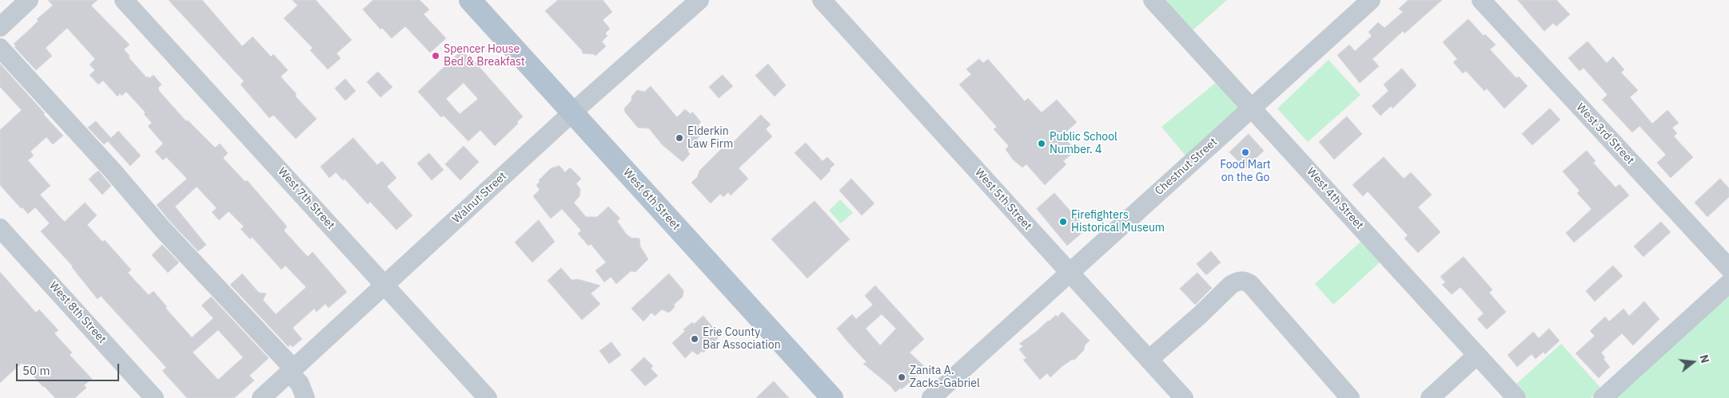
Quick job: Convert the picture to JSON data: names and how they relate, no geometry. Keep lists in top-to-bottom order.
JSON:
{
  "streets": {
    "main road": ["West 6th Street"],
    "street": [
      "West 3rd Street",
      "Chestnut Street",
      "Walnut Street",
      "West 7th Street",
      "West 4th Street",
      "West 5th Street",
      "West 8th Street"
    ]
  },
  "crossings": [
    ["Chestnut Street", "West 4th Street"],
    ["Chestnut Street", "West 5th Street"],
    ["Walnut Street", "West 7th Street"],
    ["Walnut Street", "West 6th Street"]
  ],
  "places": [
    "Spencer House Bed & Breakfast",
    "Elderkin Law Firm",
    "Public School Number. 4",
    "Food Mart on the Go",
    "Firefighters Historical Museum",
    "Erie County Bar Association",
    "Zanita A. Zacks-Gabriel"
  ],
  "scale_bar": "50 m",
  "north": "right"
}
